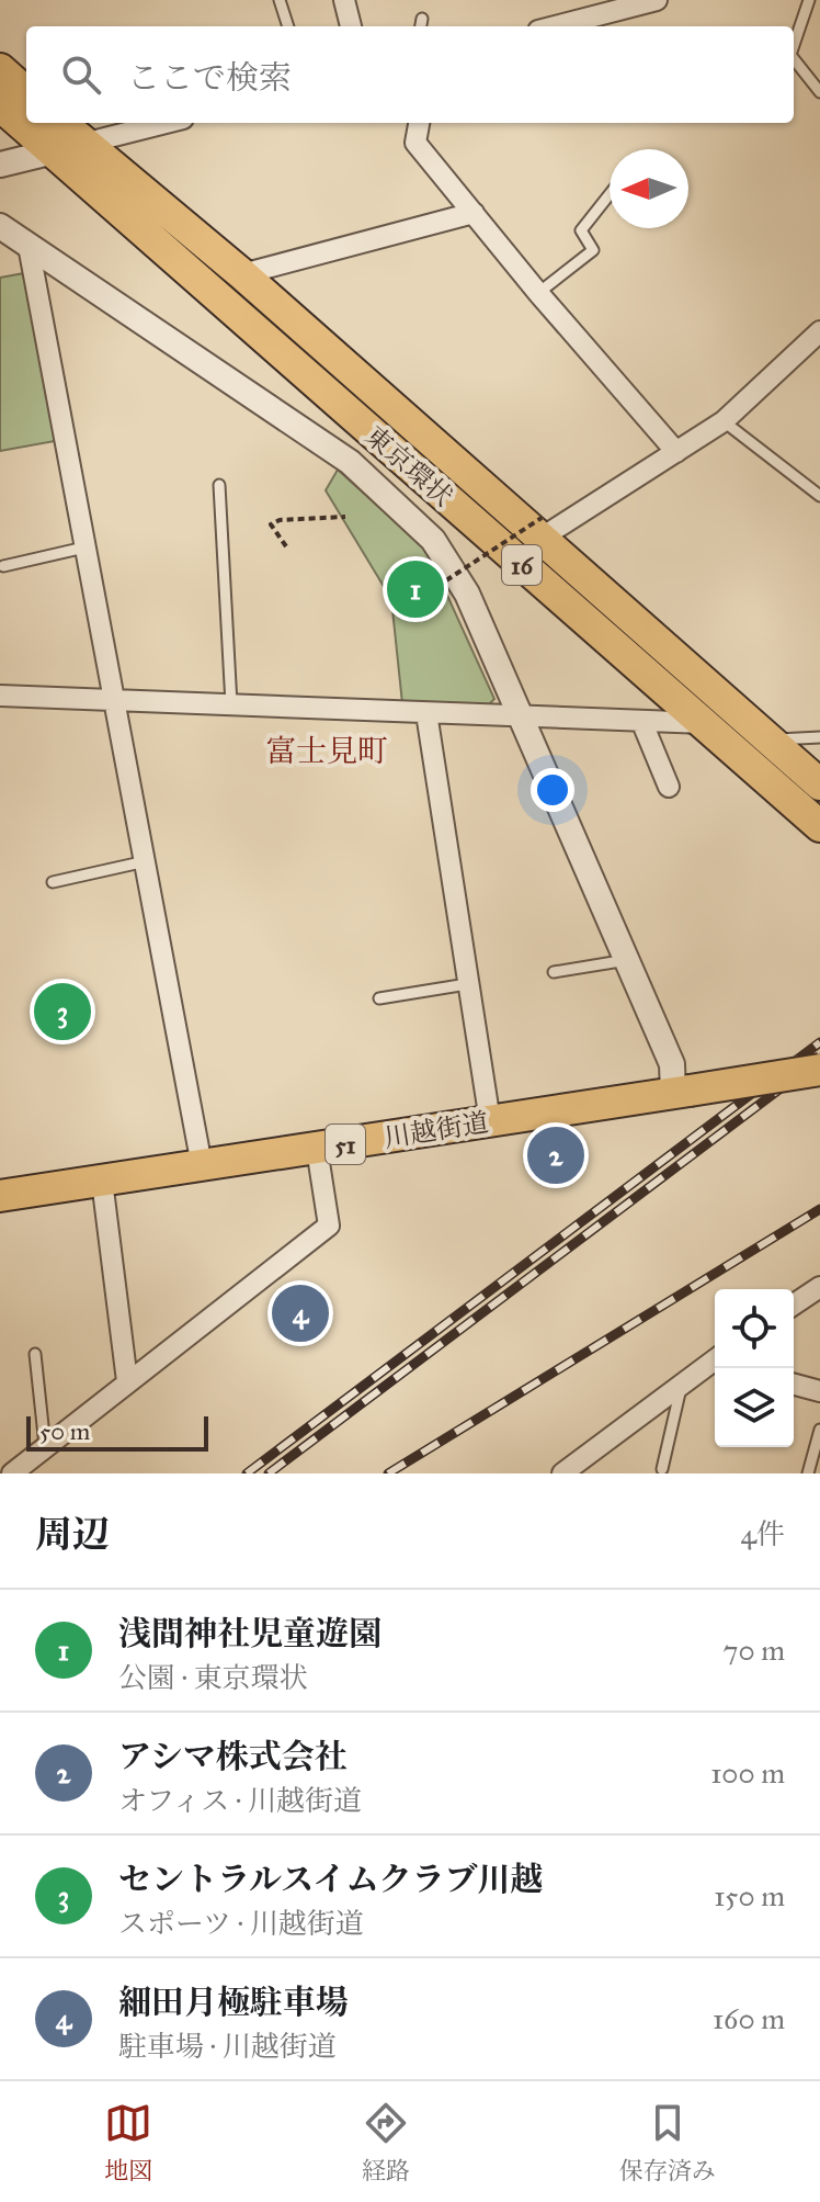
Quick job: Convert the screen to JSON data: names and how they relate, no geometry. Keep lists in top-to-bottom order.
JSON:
{
  "streets": {
    "main road": [
      "東京環状",
      "16",
      "川越街道",
      "51"
    ]
  },
  "districts": ["富士見町"],
  "scale_bar": "50 m",
  "north": "left",
  "page": {
    "search": "ここで検索",
    "pins": [
      "1",
      "3",
      "2",
      "4"
    ],
    "scale": "50 m",
    "heading": ["周辺", "4件"],
    "list": [
      {
        "mark": "1",
        "name": "浅間神社児童遊園",
        "note": "公園 · 東京環状",
        "value": "70 m"
      },
      {
        "mark": "2",
        "name": "アシマ株式会社",
        "note": "オフィス · 川越街道",
        "value": "100 m"
      },
      {
        "mark": "3",
        "name": "セントラルスイムクラブ川越",
        "note": "スポーツ · 川越街道",
        "value": "150 m"
      },
      {
        "mark": "4",
        "name": "細田月極駐車場",
        "note": "駐車場 · 川越街道",
        "value": "160 m"
      }
    ],
    "nav": ["地図", "経路", "保存済み"]
  }
}
